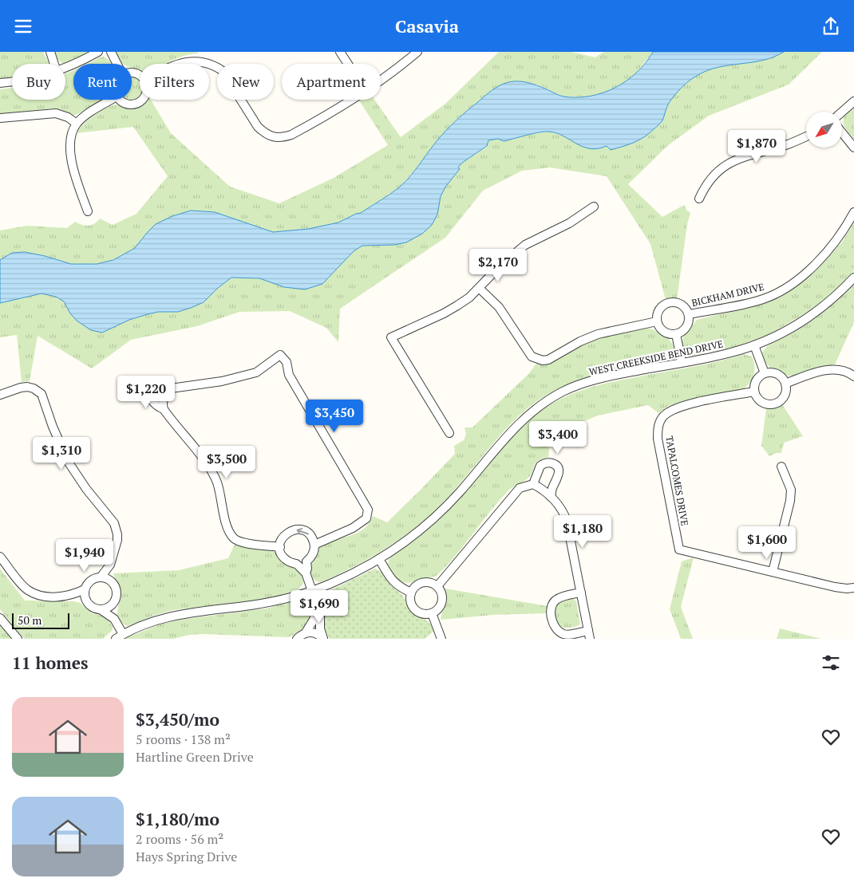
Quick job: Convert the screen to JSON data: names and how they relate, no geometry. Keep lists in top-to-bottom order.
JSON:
{
  "streets": {
    "street": ["BICKHAM DRIVE", "WEST CREEKSIDE BEND DRIVE", "TAPALCOMES DRIVE"]
  },
  "scale_bar": "50 m",
  "north": "bottom left",
  "page": {
    "header": "Casavia",
    "chip": [
      "Buy",
      "Rent",
      "Filters",
      "New",
      "Apartment"
    ],
    "price": [
      "$1,870",
      "$2,170",
      "$1,220",
      "$3,450",
      "$3,400",
      "$1,310",
      "$3,500",
      "$1,180",
      "$1,600",
      "$1,940",
      "$1,690"
    ],
    "scale": "50 m",
    "heading": "11 homes",
    "list": [
      {
        "name": "$3,450/mo",
        "note": "5 rooms · 138 m² · Hartline Green Drive"
      },
      {
        "name": "$1,180/mo",
        "note": "2 rooms · 56 m² · Hays Spring Drive"
      }
    ]
  }
}
